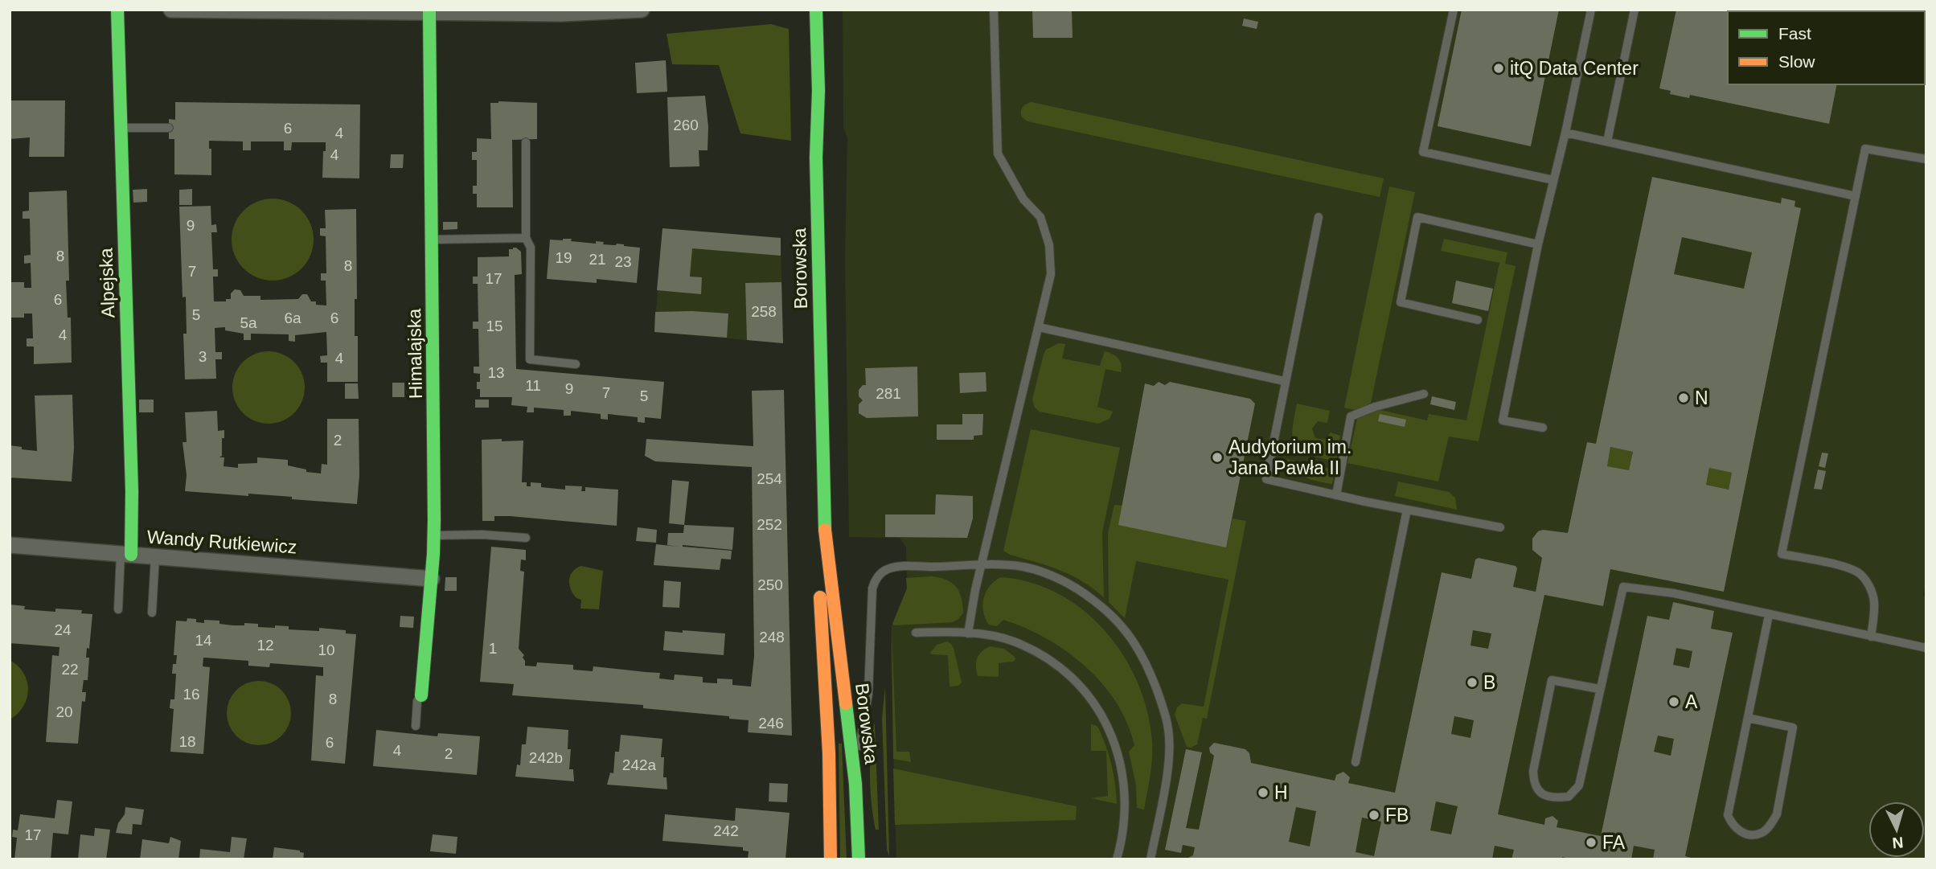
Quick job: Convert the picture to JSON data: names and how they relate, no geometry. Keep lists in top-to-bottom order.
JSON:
{
  "streets": {
    "street": [
      "Borowska",
      "Alpejska",
      "Himalajska",
      "Wandy Rutkiewicz"
    ]
  },
  "crossings": [
    ["Alpejska", "Wandy Rutkiewicz"],
    ["Himalajska", "Wandy Rutkiewicz"]
  ],
  "places": [
    "itQ Data Center",
    "N",
    "Audytorium im. Jana Pawła II",
    "B",
    "A",
    "H",
    "FB",
    "FA"
  ],
  "house_numbers": [
    "260",
    "6",
    "4",
    "4",
    "9",
    "8",
    "19",
    "21",
    "23",
    "8",
    "7",
    "17",
    "6",
    "258",
    "5",
    "6a",
    "6",
    "5a",
    "15",
    "4",
    "3",
    "4",
    "13",
    "11",
    "9",
    "7",
    "281",
    "5",
    "2",
    "254",
    "252",
    "250",
    "24",
    "248",
    "14",
    "12",
    "1",
    "10",
    "22",
    "16",
    "8",
    "20",
    "246",
    "18",
    "6",
    "4",
    "2",
    "242b",
    "242a",
    "242",
    "17"
  ],
  "legend": ["Fast", "Slow"],
  "north": "bottom"
}
